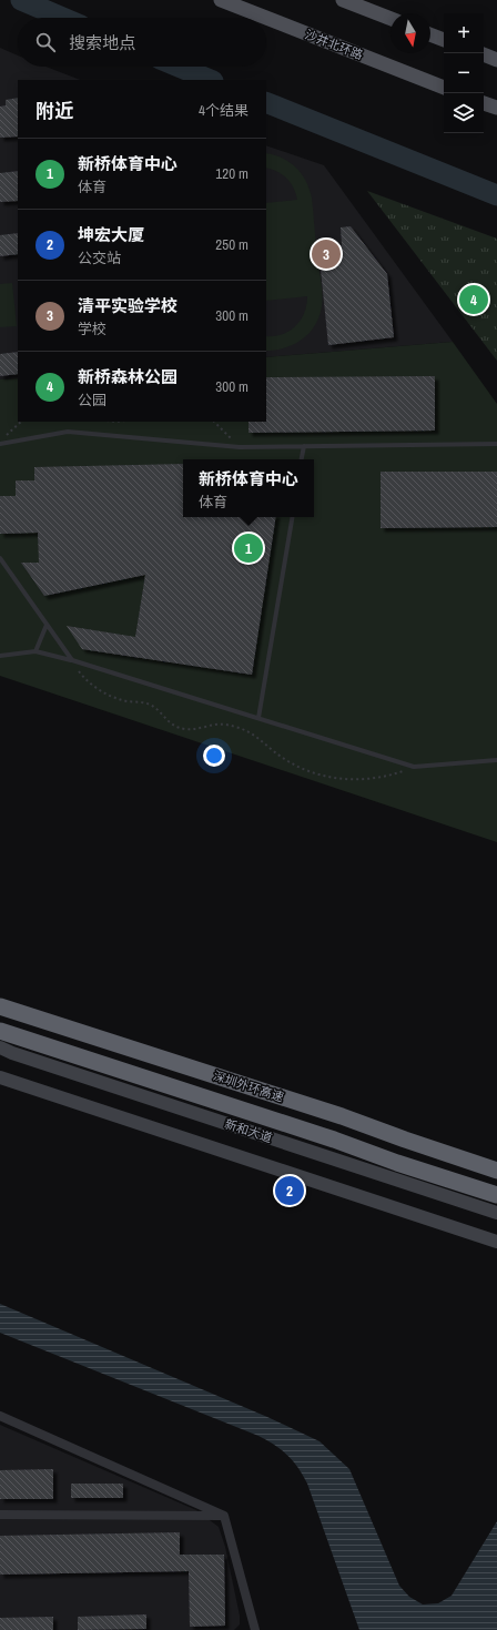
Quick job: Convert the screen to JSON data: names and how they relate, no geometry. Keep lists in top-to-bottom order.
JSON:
{
  "streets": {
    "highway": ["深圳外环高速"],
    "main road": ["沙井北环路", "新和大道"]
  },
  "north": "bottom",
  "page": {
    "map_buttons": ["+", "−"],
    "search": "搜索地点",
    "heading": ["附近", "4个结果"],
    "list": [
      {
        "mark": "1",
        "name": "新桥体育中心",
        "note": "体育",
        "value": "120 m"
      },
      {
        "mark": "2",
        "name": "坤宏大厦",
        "note": "公交站",
        "value": "250 m"
      },
      {
        "mark": "3",
        "name": "清平实验学校",
        "note": "学校",
        "value": "300 m"
      },
      {
        "mark": "4",
        "name": "新桥森林公园",
        "note": "公园",
        "value": "300 m"
      }
    ],
    "pins": [
      "3",
      "4",
      "1",
      "2"
    ],
    "popup": ["新桥体育中心", "体育"]
  }
}
